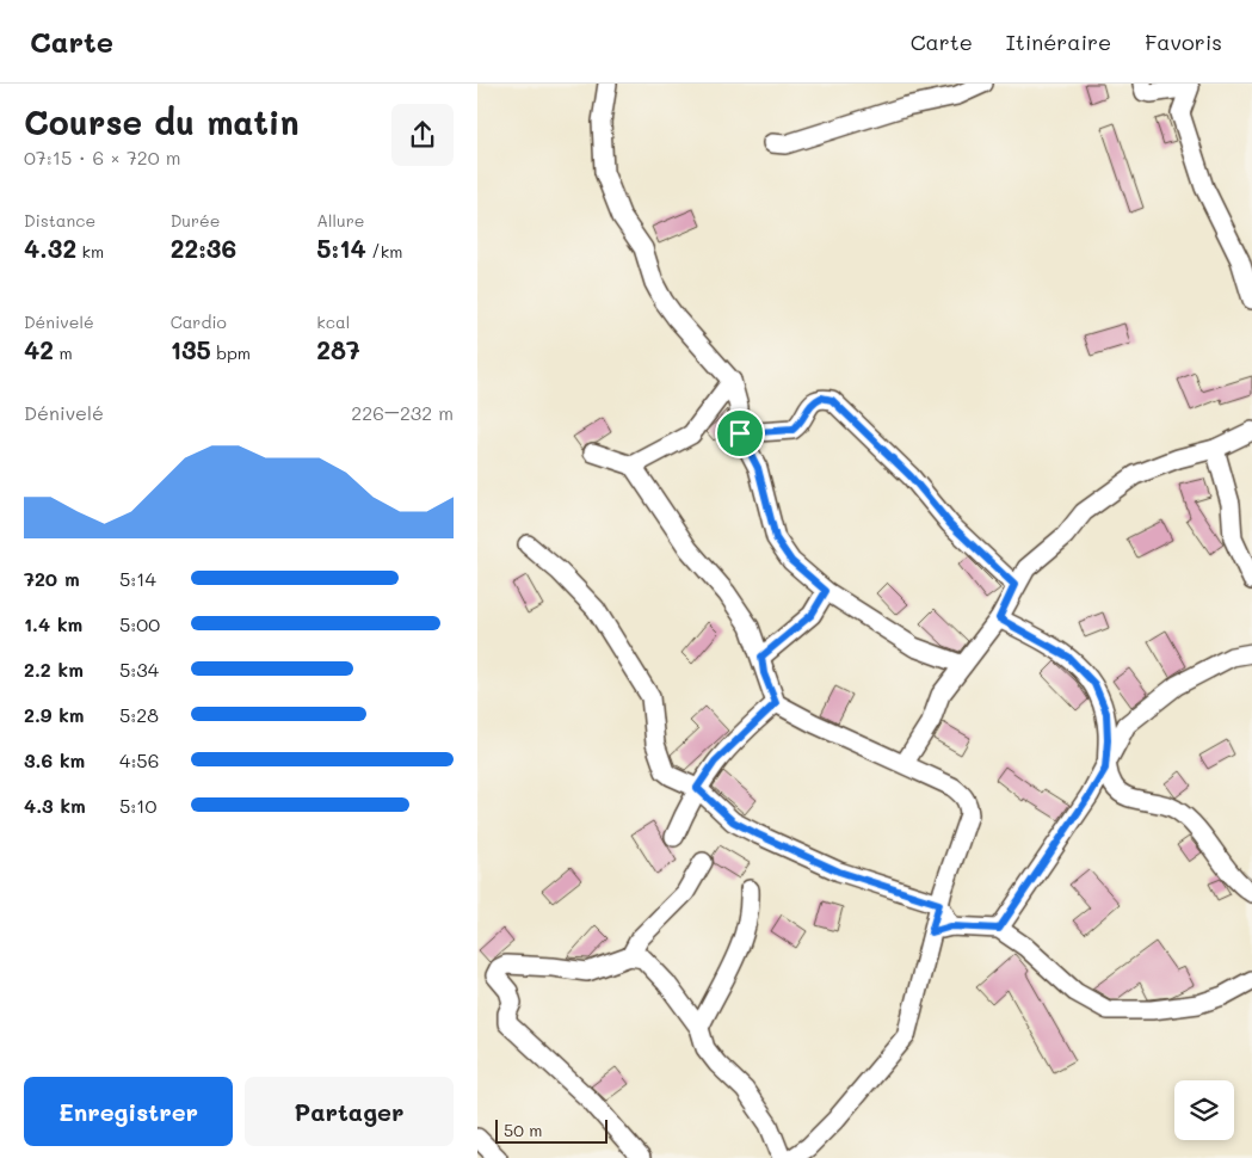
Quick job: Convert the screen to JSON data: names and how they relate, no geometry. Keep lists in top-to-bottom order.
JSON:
{
  "scale_bar": "50 m",
  "page": {
    "header": "Carte",
    "nav": ["Carte", "Itinéraire", "Favoris"],
    "heading": ["Course du matin", "07:15 · 6 × 720 m"],
    "stats": [
      ["Distance", "4.32 km"],
      ["Durée", "22:36"],
      ["Allure", "5:14 /km"],
      ["Dénivelé", "42 m"],
      ["Cardio", "135 bpm"],
      ["kcal", "287"]
    ],
    "chart": ["Dénivelé", "226–232 m"],
    "list": [
      {
        "name": "720 m",
        "note": "5:14"
      },
      {
        "name": "1.4 km",
        "note": "5:00"
      },
      {
        "name": "2.2 km",
        "note": "5:34"
      },
      {
        "name": "2.9 km",
        "note": "5:28"
      },
      {
        "name": "3.6 km",
        "note": "4:56"
      },
      {
        "name": "4.3 km",
        "note": "5:10"
      }
    ],
    "buttons": ["Enregistrer", "Partager"],
    "scale": "50 m"
  }
}
